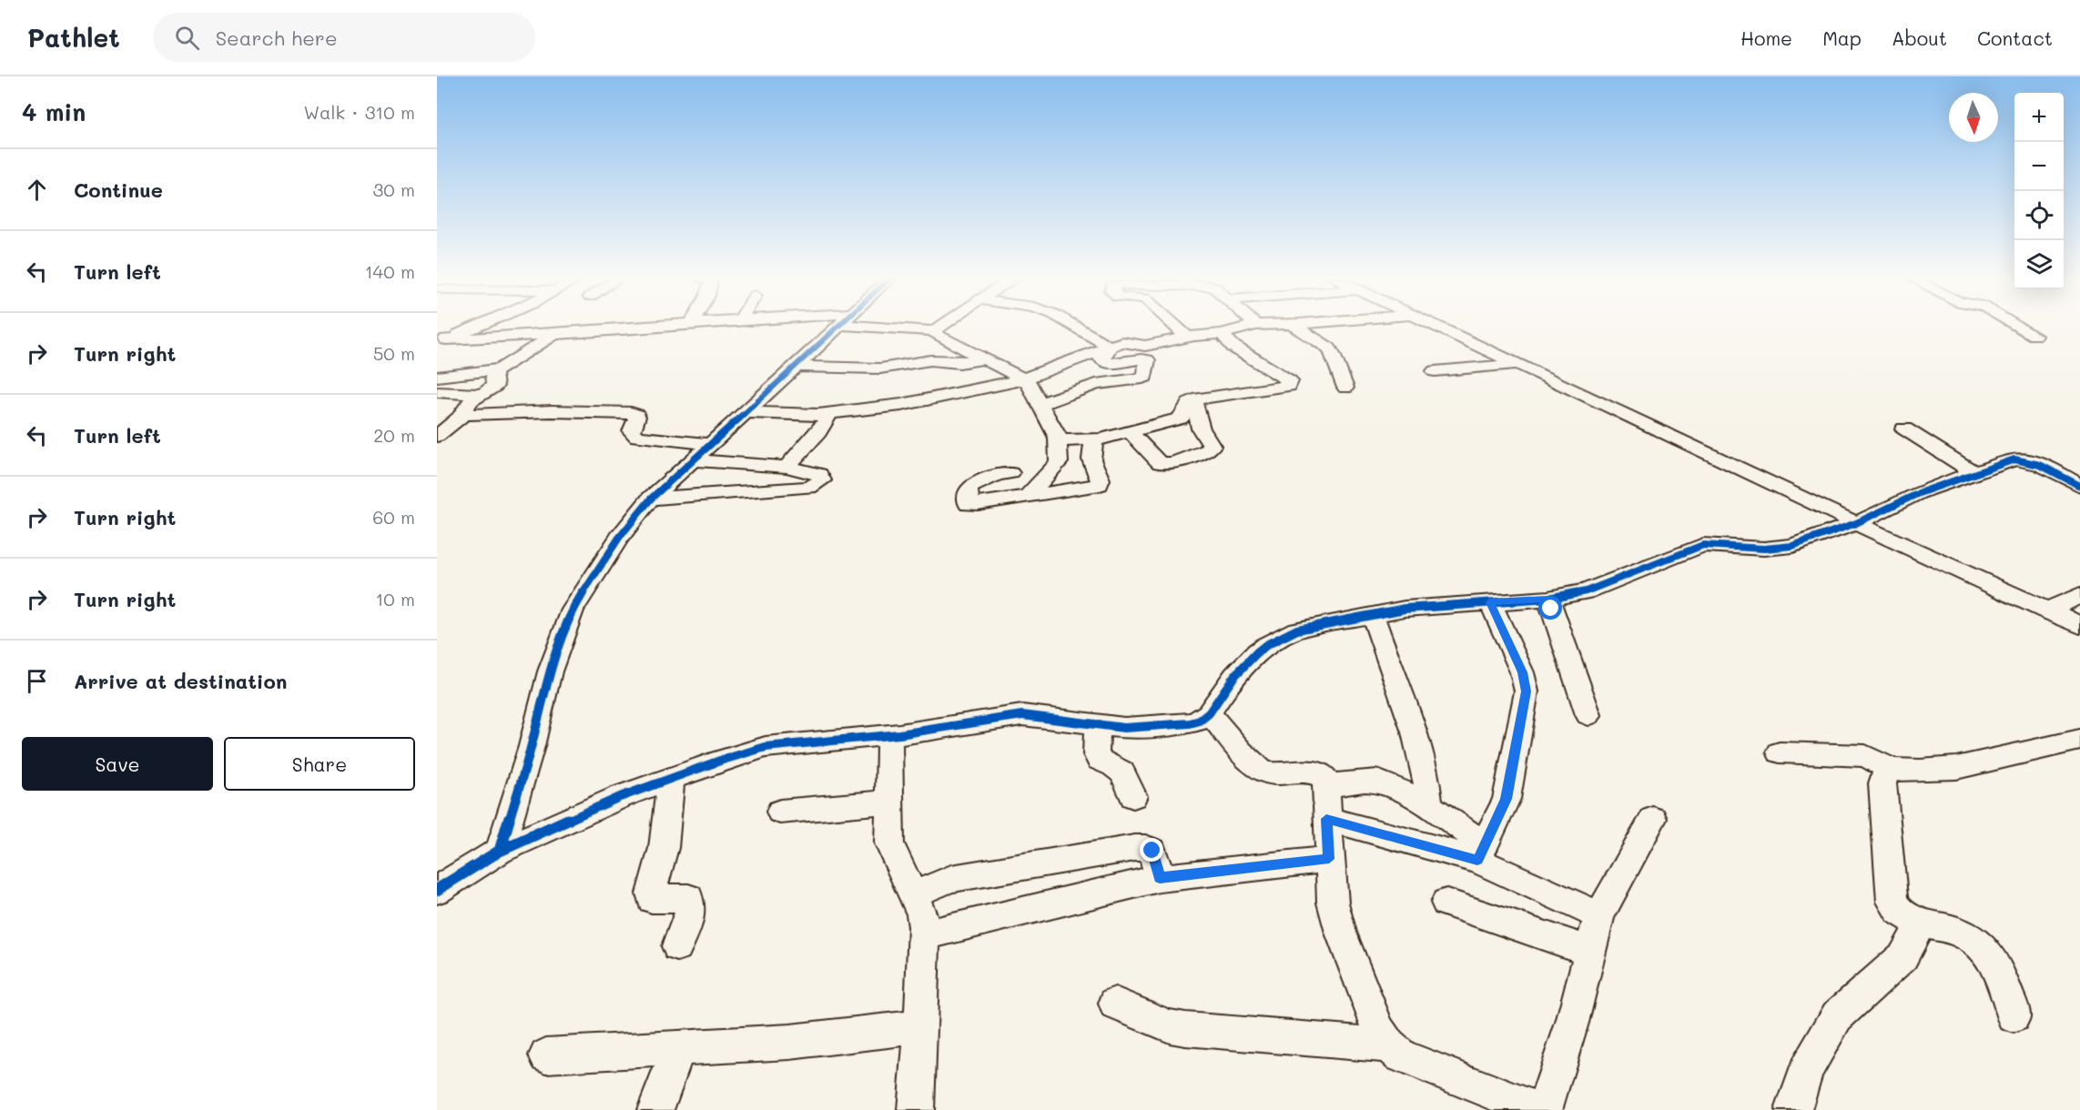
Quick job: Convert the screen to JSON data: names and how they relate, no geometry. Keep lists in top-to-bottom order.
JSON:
{
  "north": "bottom",
  "page": {
    "header": "Pathlet",
    "search": "Search here",
    "nav": [
      "Home",
      "Map",
      "About",
      "Contact"
    ],
    "heading": ["4 min", "Walk · 310 m"],
    "map_buttons": ["+", "−"],
    "list": [
      ["Continue", "30 m"],
      ["Turn left", "140 m"],
      ["Turn right", "50 m"],
      ["Turn left", "20 m"],
      ["Turn right", "60 m"],
      ["Turn right", "10 m"],
      "Arrive at destination"
    ],
    "buttons": ["Save", "Share"]
  }
}
